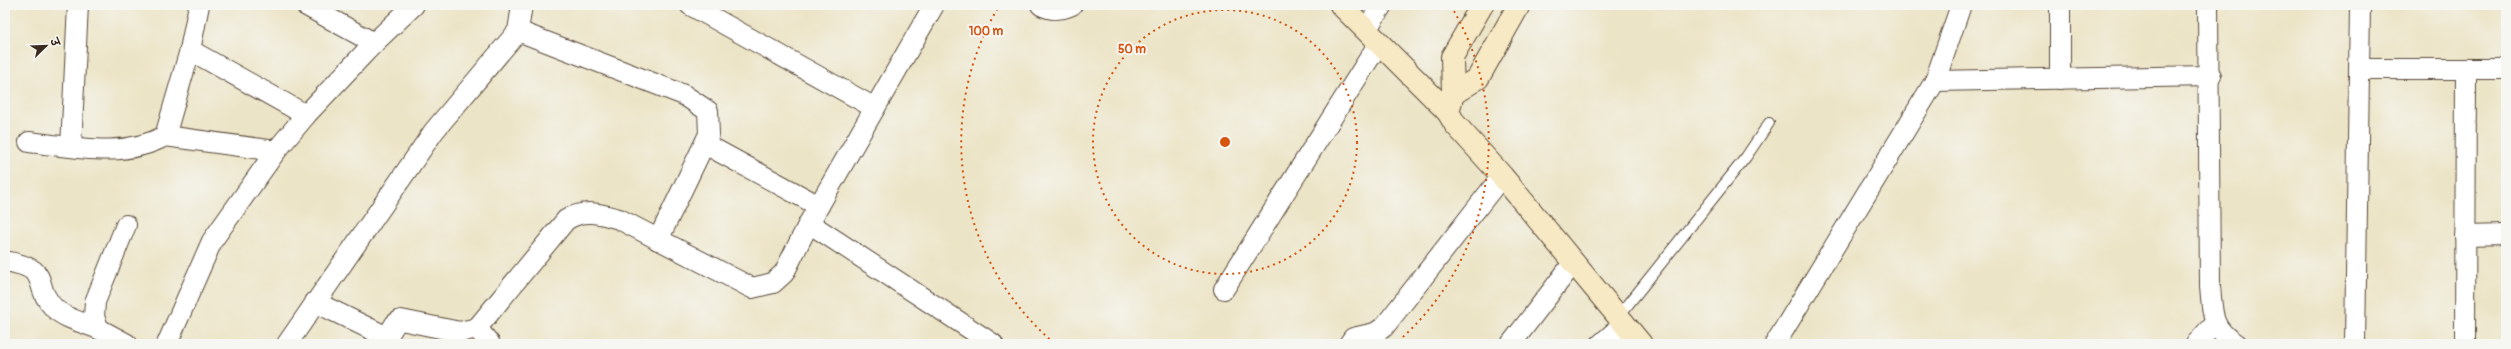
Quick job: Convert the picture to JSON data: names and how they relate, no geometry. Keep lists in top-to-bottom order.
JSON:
{
  "north": "top right",
  "rings": ["100 m", "50 m"]
}
